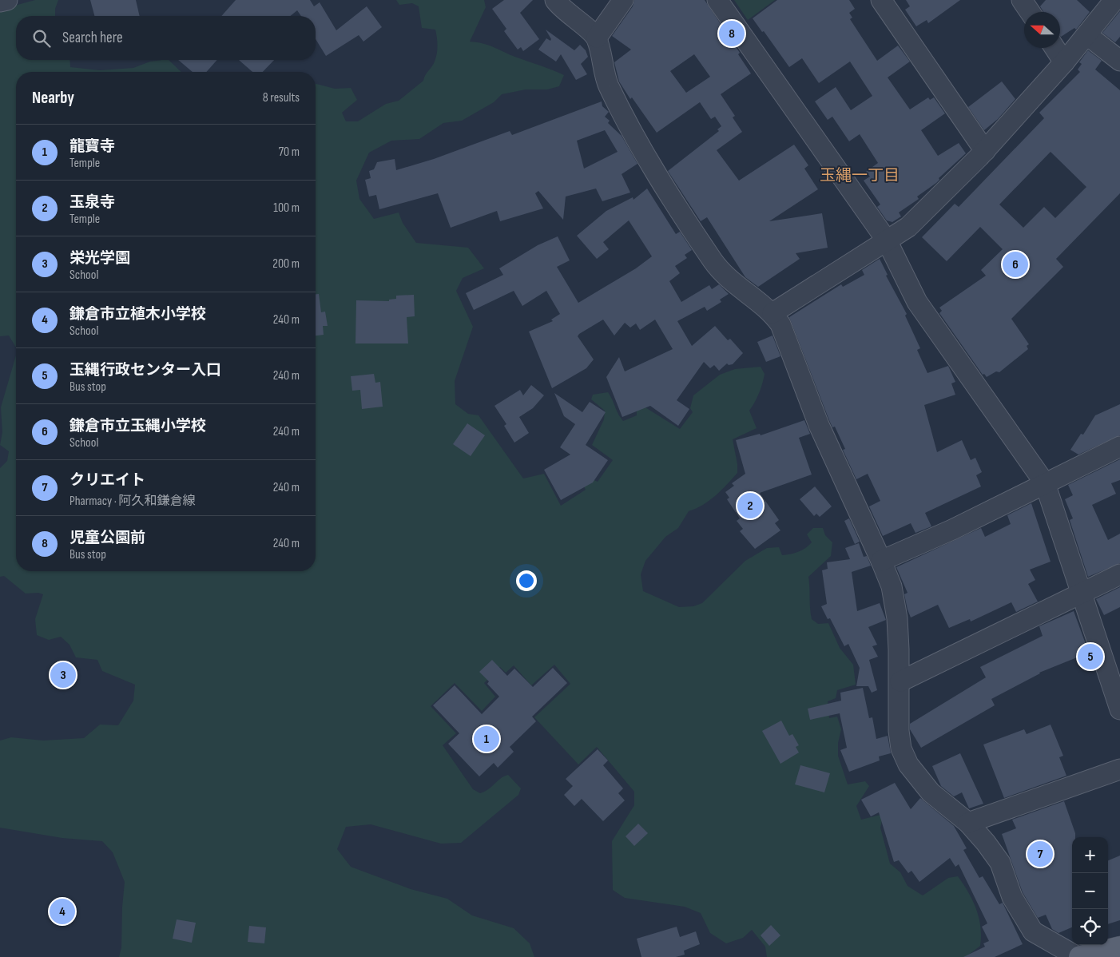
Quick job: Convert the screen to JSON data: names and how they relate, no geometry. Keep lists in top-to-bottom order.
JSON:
{
  "districts": ["玉縄一丁目"],
  "north": "left",
  "page": {
    "search": "Search here",
    "pins": [
      "8",
      "6",
      "2",
      "5",
      "3",
      "1",
      "7",
      "4"
    ],
    "heading": ["Nearby", "8 results"],
    "list": [
      {
        "mark": "1",
        "name": "龍寶寺",
        "note": "Temple",
        "value": "70 m"
      },
      {
        "mark": "2",
        "name": "玉泉寺",
        "note": "Temple",
        "value": "100 m"
      },
      {
        "mark": "3",
        "name": "栄光学園",
        "note": "School",
        "value": "200 m"
      },
      {
        "mark": "4",
        "name": "鎌倉市立植木小学校",
        "note": "School",
        "value": "240 m"
      },
      {
        "mark": "5",
        "name": "玉縄行政センター入口",
        "note": "Bus stop",
        "value": "240 m"
      },
      {
        "mark": "6",
        "name": "鎌倉市立玉縄小学校",
        "note": "School",
        "value": "240 m"
      },
      {
        "mark": "7",
        "name": "クリエイト",
        "note": "Pharmacy · 阿久和鎌倉線",
        "value": "240 m"
      },
      {
        "mark": "8",
        "name": "児童公園前",
        "note": "Bus stop",
        "value": "240 m"
      }
    ],
    "map_buttons": ["+", "−"]
  }
}
